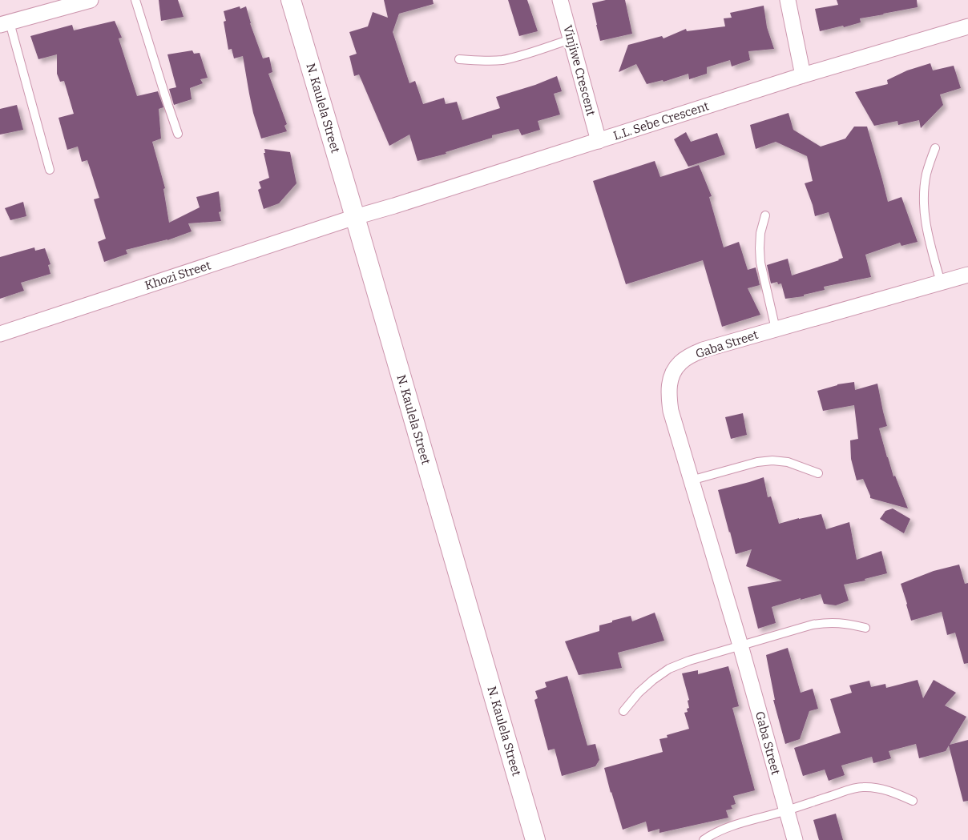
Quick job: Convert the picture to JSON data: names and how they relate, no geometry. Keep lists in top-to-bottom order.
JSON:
{
  "streets": {
    "street": [
      "Vinjiwe Crescent",
      "N. Kaulela Street",
      "L.L. Sebe Crescent",
      "Khozi Street",
      "Gaba Street"
    ]
  },
  "crossings": [
    ["Vinjiwe Crescent", "L.L. Sebe Crescent"],
    ["N. Kaulela Street", "L.L. Sebe Crescent"],
    ["N. Kaulela Street", "Khozi Street"],
    ["L.L. Sebe Crescent", "Khozi Street"]
  ]
}
